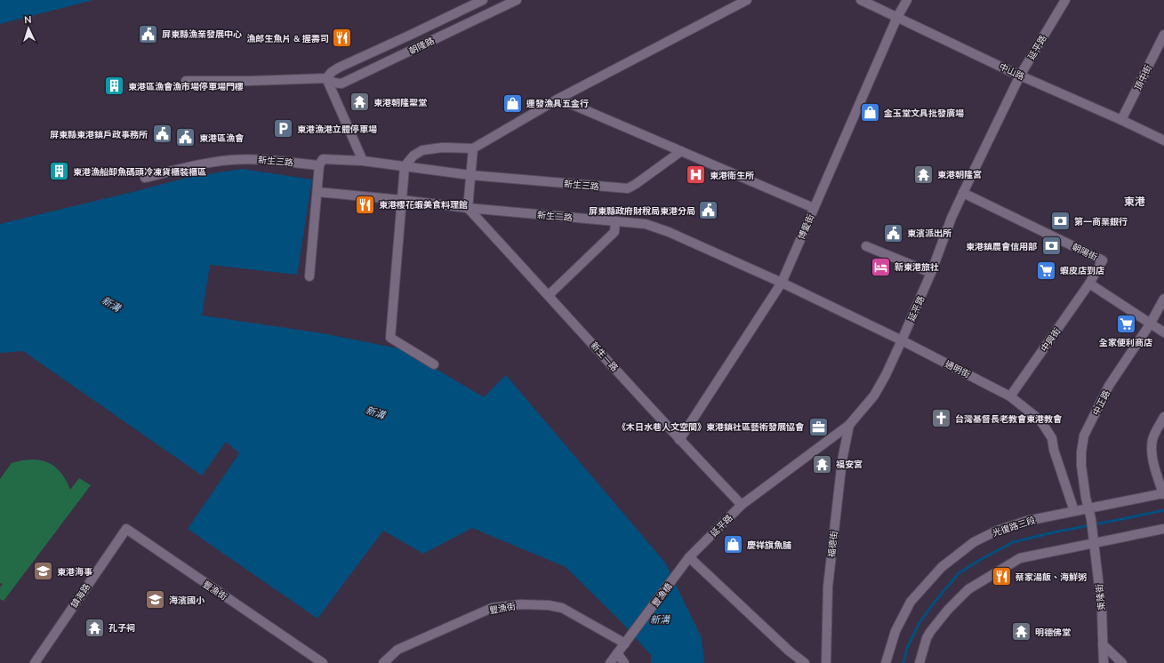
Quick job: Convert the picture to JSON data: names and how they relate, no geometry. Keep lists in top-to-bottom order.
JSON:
{
  "streets": {
    "street": [
      "朝隆路",
      "延平路",
      "中山路",
      "頂中街",
      "新生三路",
      "新生二路",
      "博愛街",
      "朝陽街",
      "中興街",
      "新生一路",
      "通明街",
      "中正路",
      "光復路三段",
      "福德街",
      "豐漁街",
      "豐漁橋",
      "鎮海路",
      "東隆街"
    ]
  },
  "crossings": [
    ["延平路", "中山路"],
    ["延平路", "朝陽街"],
    ["延平路", "新生一路"],
    ["延平路", "通明街"],
    ["延平路", "福德街"],
    ["延平路", "豐漁橋"],
    ["中山路", "頂中街"],
    ["中山路", "博愛街"],
    ["新生二路", "博愛街"],
    ["新生二路", "新生一路"],
    ["新生二路", "通明街"],
    ["博愛街", "新生一路"],
    ["博愛街", "通明街"],
    ["朝陽街", "中興街"],
    ["中興街", "通明街"],
    ["通明街", "光復路三段"],
    ["中正路", "光復路三段"],
    ["中正路", "東隆街"],
    ["豐漁街", "豐漁橋"],
    ["豐漁街", "鎮海路"]
  ],
  "districts": ["東港"],
  "water": ["新溝"],
  "places": {
    "public building": [
      "屏東縣漁業發展中心",
      "屏東縣東港鎮戶政事務所",
      "東港區漁會",
      "屏東縣政府財稅局東港分局",
      "東濱派出所"
    ],
    "restaurant": ["漁郎生魚片 & 握壽司", "東港櫻花蝦美食料理館", "蔡家湯飯、海鮮粥"],
    "building": ["東港區漁會漁市場停車場門樓", "東港漁船卸魚碼頭冷凍貨櫃裝櫃區"],
    "temple": [
      "東港朝隆聖堂",
      "東港朝隆宮",
      "福安宮",
      "孔子祠",
      "明德佛堂"
    ],
    "shop": ["連發漁具五金行", "金玉堂文具批發廣場", "慶祥旗魚脯"],
    "parking": ["東港漁港立體停車場"],
    "hospital": ["東港衛生所"],
    "bank": ["第一商業銀行", "東港鎮農會信用部"],
    "hotel": ["新東港旅社"],
    "supermarket": ["蝦皮店到店", "全家便利商店"],
    "church": ["台灣基督長老教會東港教會"],
    "office": ["《木日水巷人文空間》東港鎮社區藝術發展協會"],
    "school or university": ["東港海事", "海濱國小"]
  },
  "north": "top"
}
